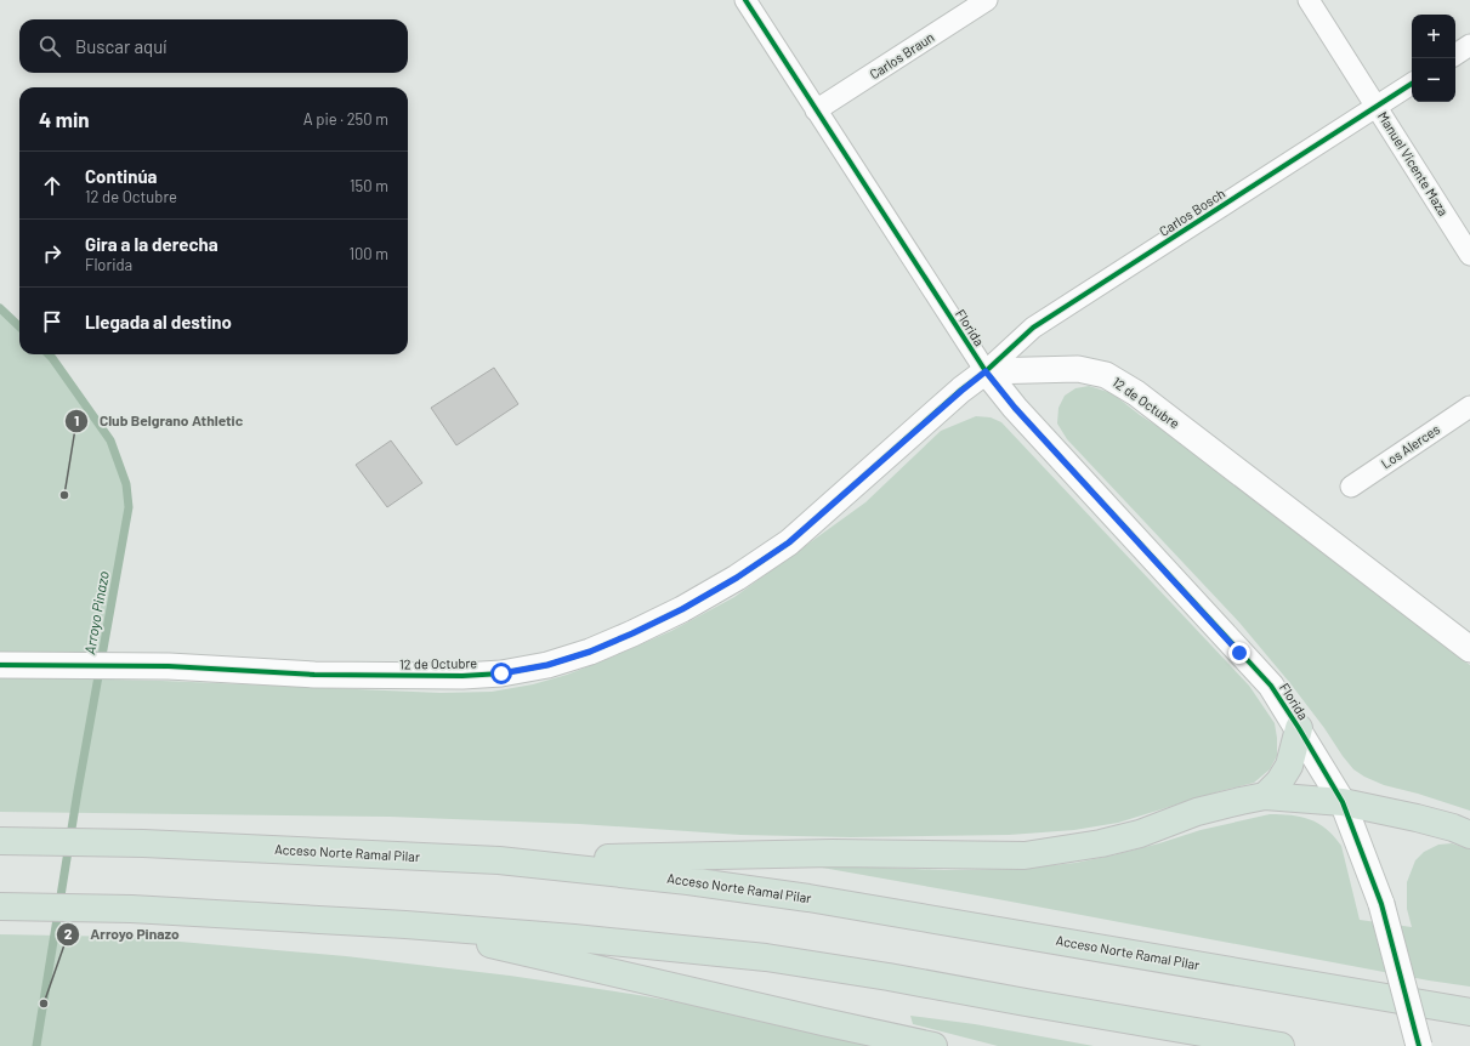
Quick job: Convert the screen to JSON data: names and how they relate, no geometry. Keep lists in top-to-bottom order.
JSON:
{
  "streets": {
    "highway": ["Acceso Norte Ramal Pilar"],
    "street": [
      "Carlos Braun",
      "Manuel Vicente Maza",
      "Carlos Bosch",
      "Florida",
      "12 de Octubre",
      "Los Alerces"
    ]
  },
  "crossings": [
    ["Carlos Braun", "Florida"],
    ["Manuel Vicente Maza", "Carlos Bosch"],
    ["Carlos Bosch", "Florida"],
    ["Carlos Bosch", "12 de Octubre"],
    ["Florida", "12 de Octubre"]
  ],
  "water": ["Arroyo Pinazo"],
  "places": ["Club Belgrano Athletic", "Arroyo Pinazo"],
  "page": {
    "map_buttons": ["+", "−"],
    "search": "Buscar aquí",
    "heading": ["4 min", "A pie · 250 m"],
    "list": [
      ["Continúa", "12 de Octubre", "150 m"],
      ["Gira a la derecha", "Florida", "100 m"],
      "Llegada al destino"
    ]
  }
}
